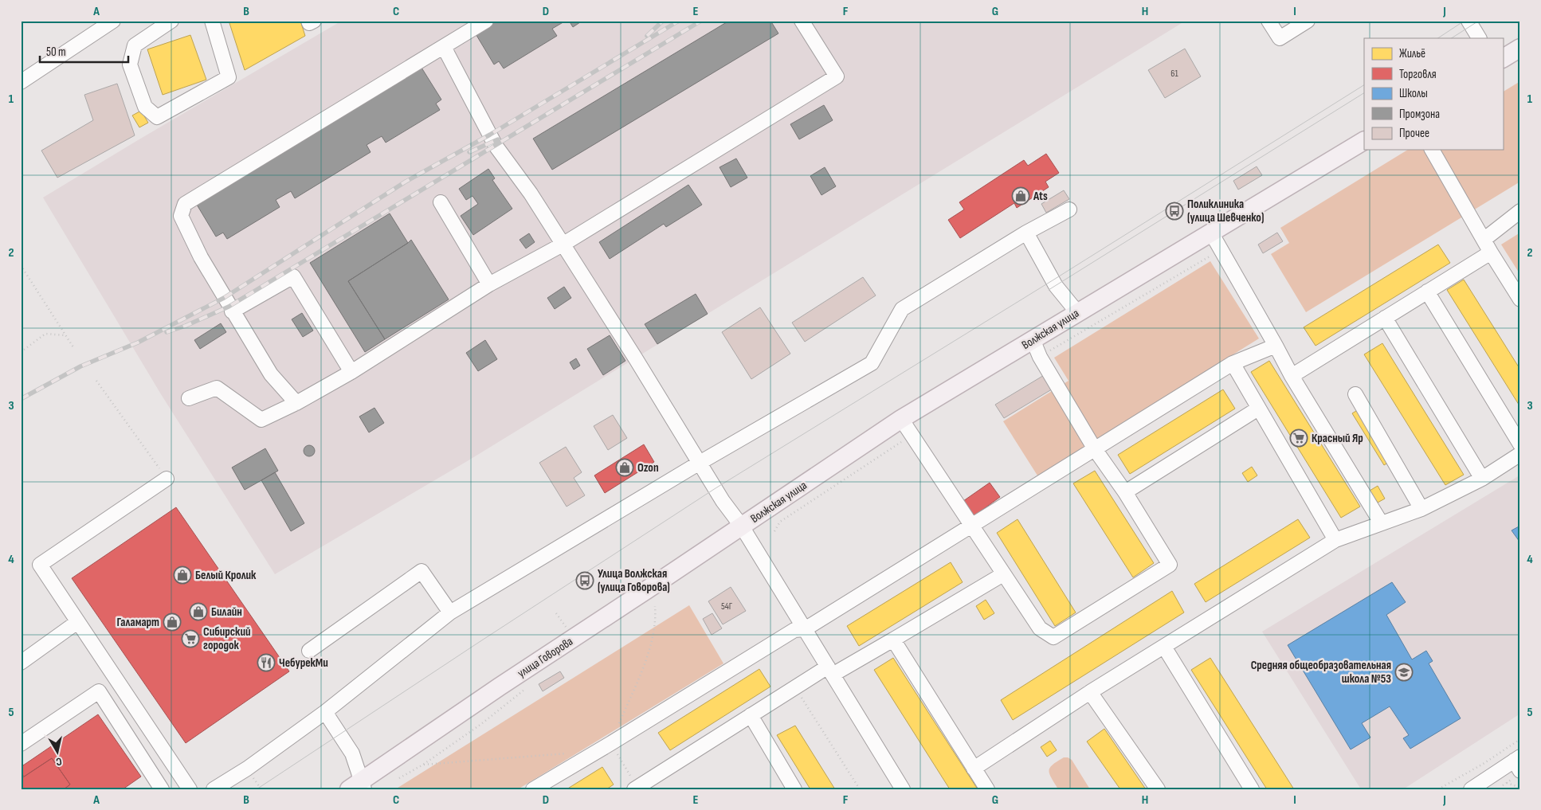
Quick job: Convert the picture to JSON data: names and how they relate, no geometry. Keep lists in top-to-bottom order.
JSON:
{
  "streets": {
    "main road": ["Волжская улица", "улица Говорова"]
  },
  "crossings": [
    ["Волжская улица", "улица Говорова"]
  ],
  "places": {
    "shop": [
      "Ats",
      "Ozon",
      "Белый Кролик",
      "Билайн",
      "Галамарт"
    ],
    "bus stop": ["Поликлиника (улица Шевченко)", "Улица Волжская (улица Говорова)"],
    "supermarket": ["Красный Яр", "Сибирский городок"],
    "restaurant": ["ЧебурекМи"],
    "school or university": ["Средняя общеобразовательная школа №53"]
  },
  "house_numbers": ["61", "54Г"],
  "legend": [
    "Жильё",
    "Торговля",
    "Школы",
    "Промзона",
    "Прочее"
  ],
  "scale_bar": "50 m",
  "north": "bottom",
  "grid": {
    "columns": [
      "A",
      "B",
      "C",
      "D",
      "E",
      "F",
      "G",
      "H",
      "I",
      "J"
    ],
    "rows": [
      "1",
      "2",
      "3",
      "4",
      "5"
    ]
  }
}
